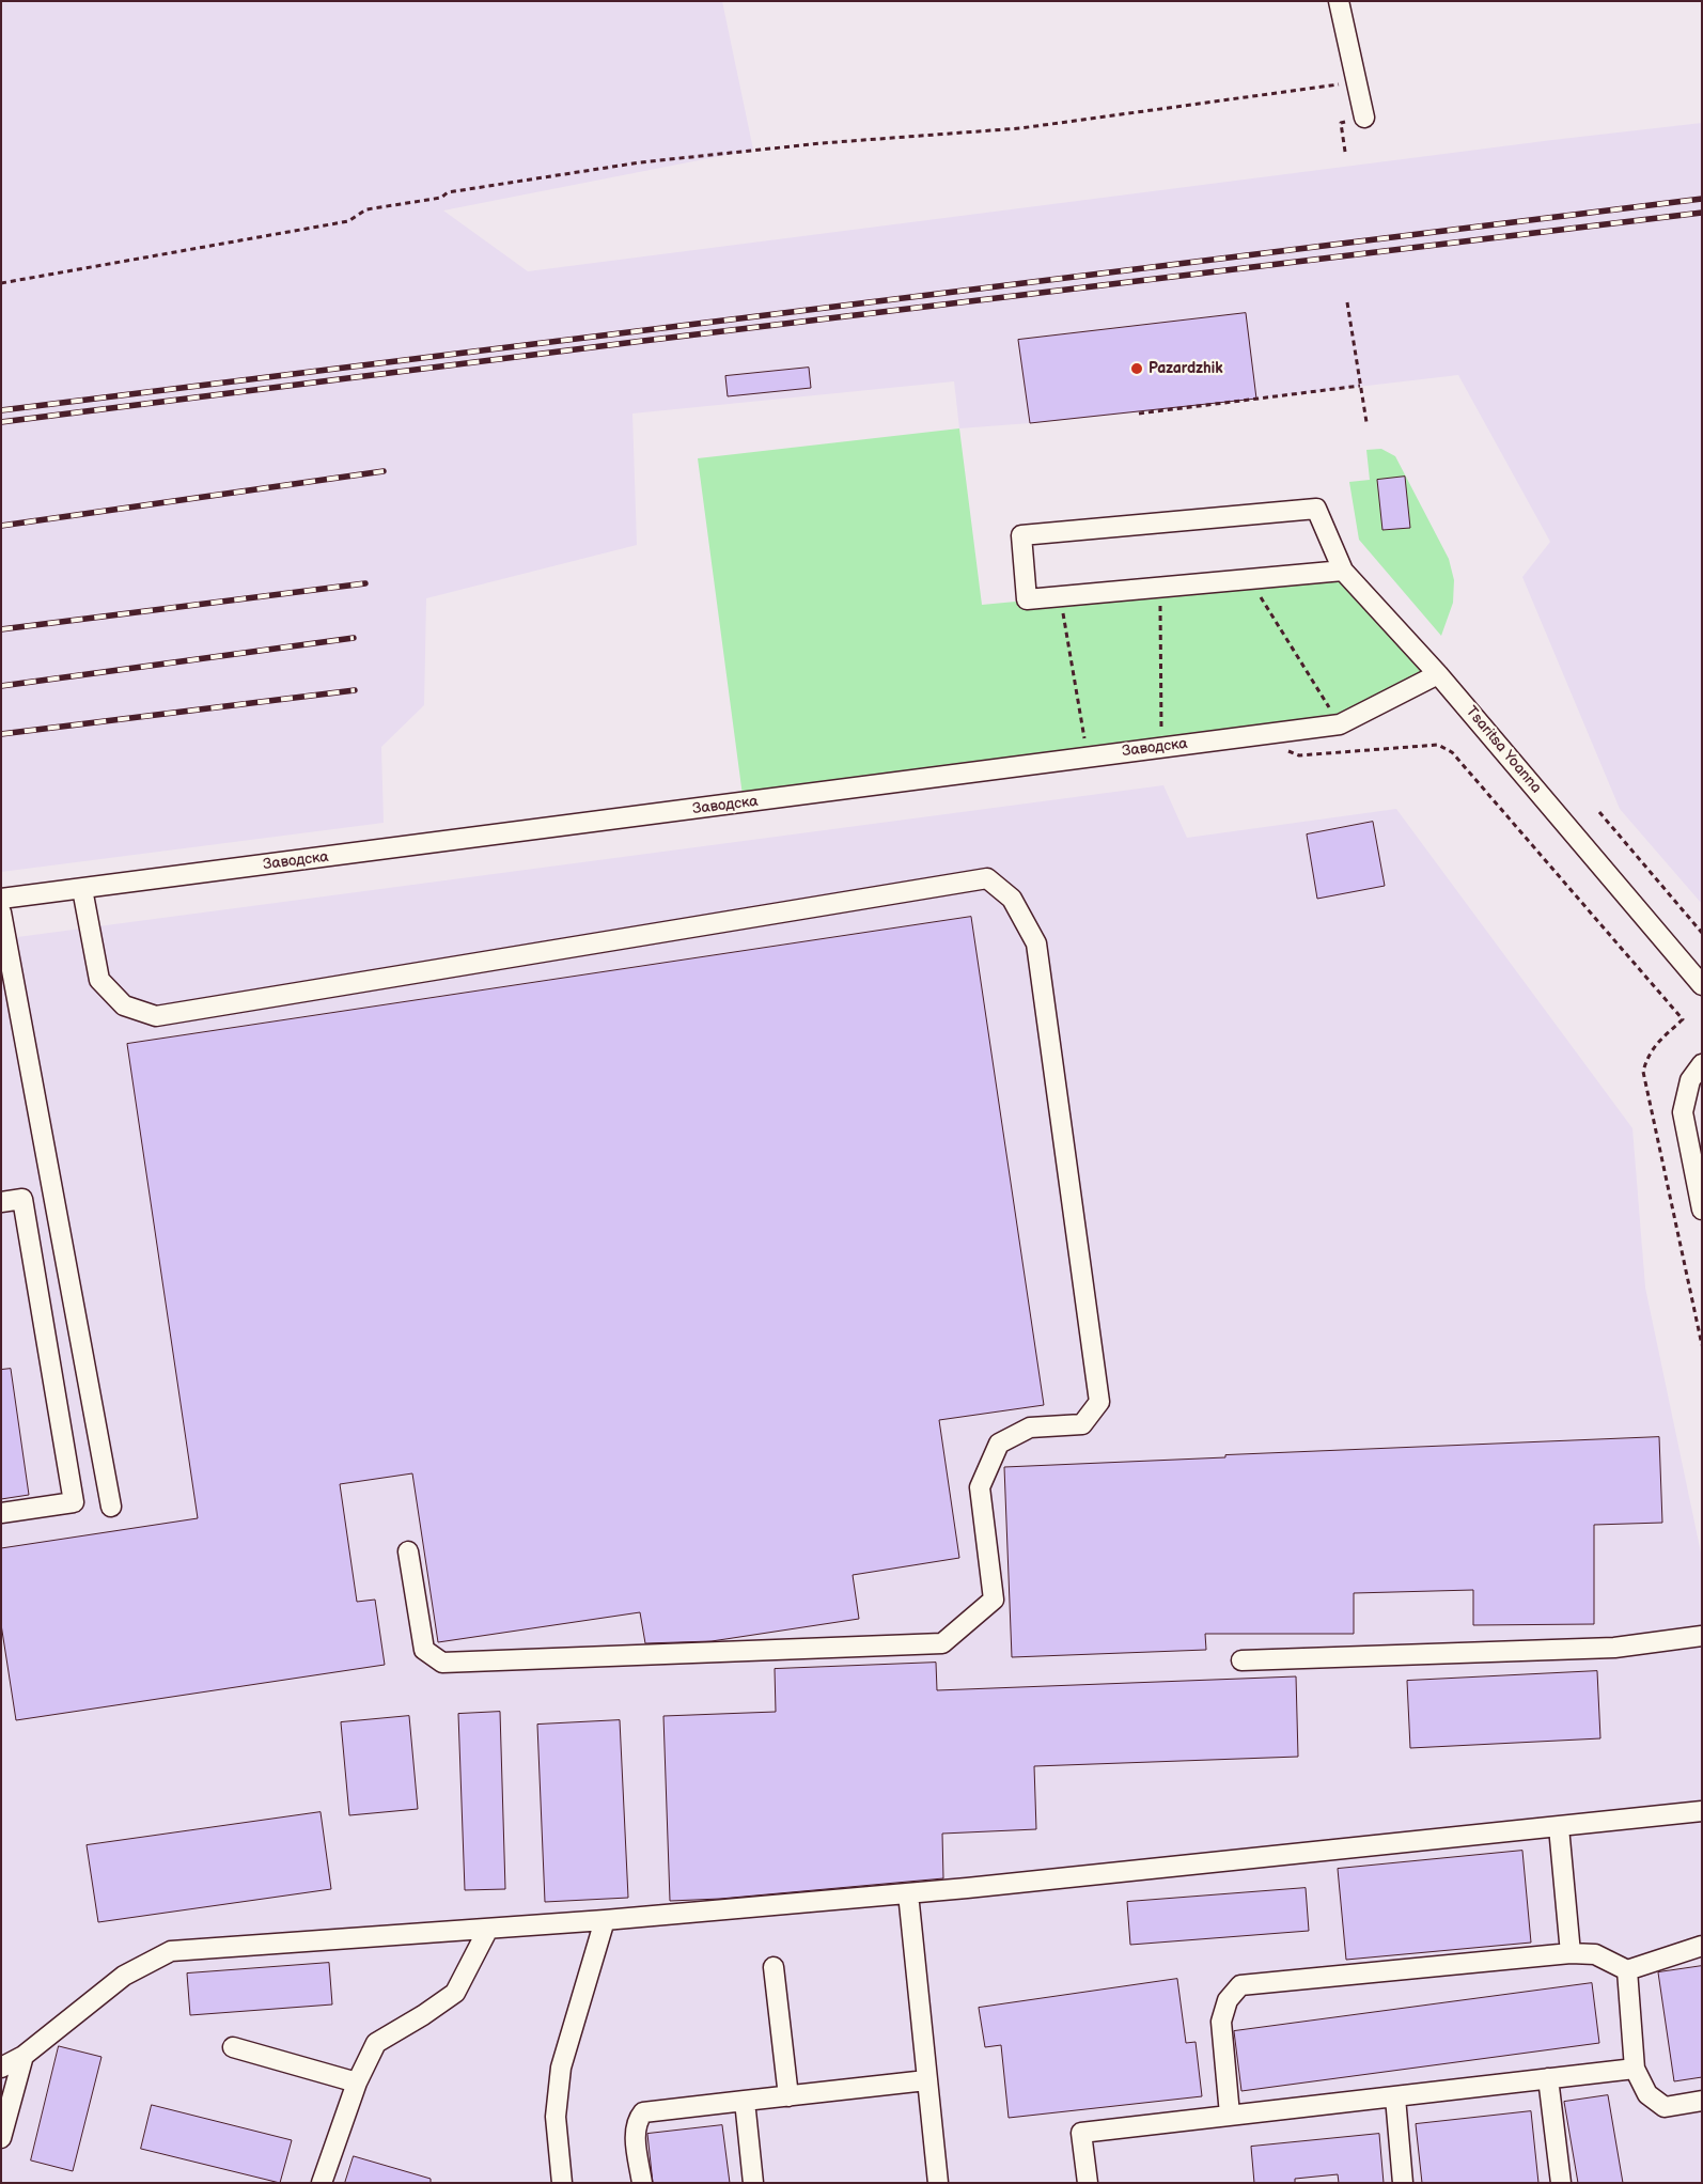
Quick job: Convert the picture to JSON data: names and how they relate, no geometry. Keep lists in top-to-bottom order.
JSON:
{
  "streets": {
    "street": ["Заводска", "Tsaritsa Yoanna"]
  },
  "crossings": [
    ["Заводска", "Tsaritsa Yoanna"]
  ],
  "places": ["Pazardzhik"]
}
